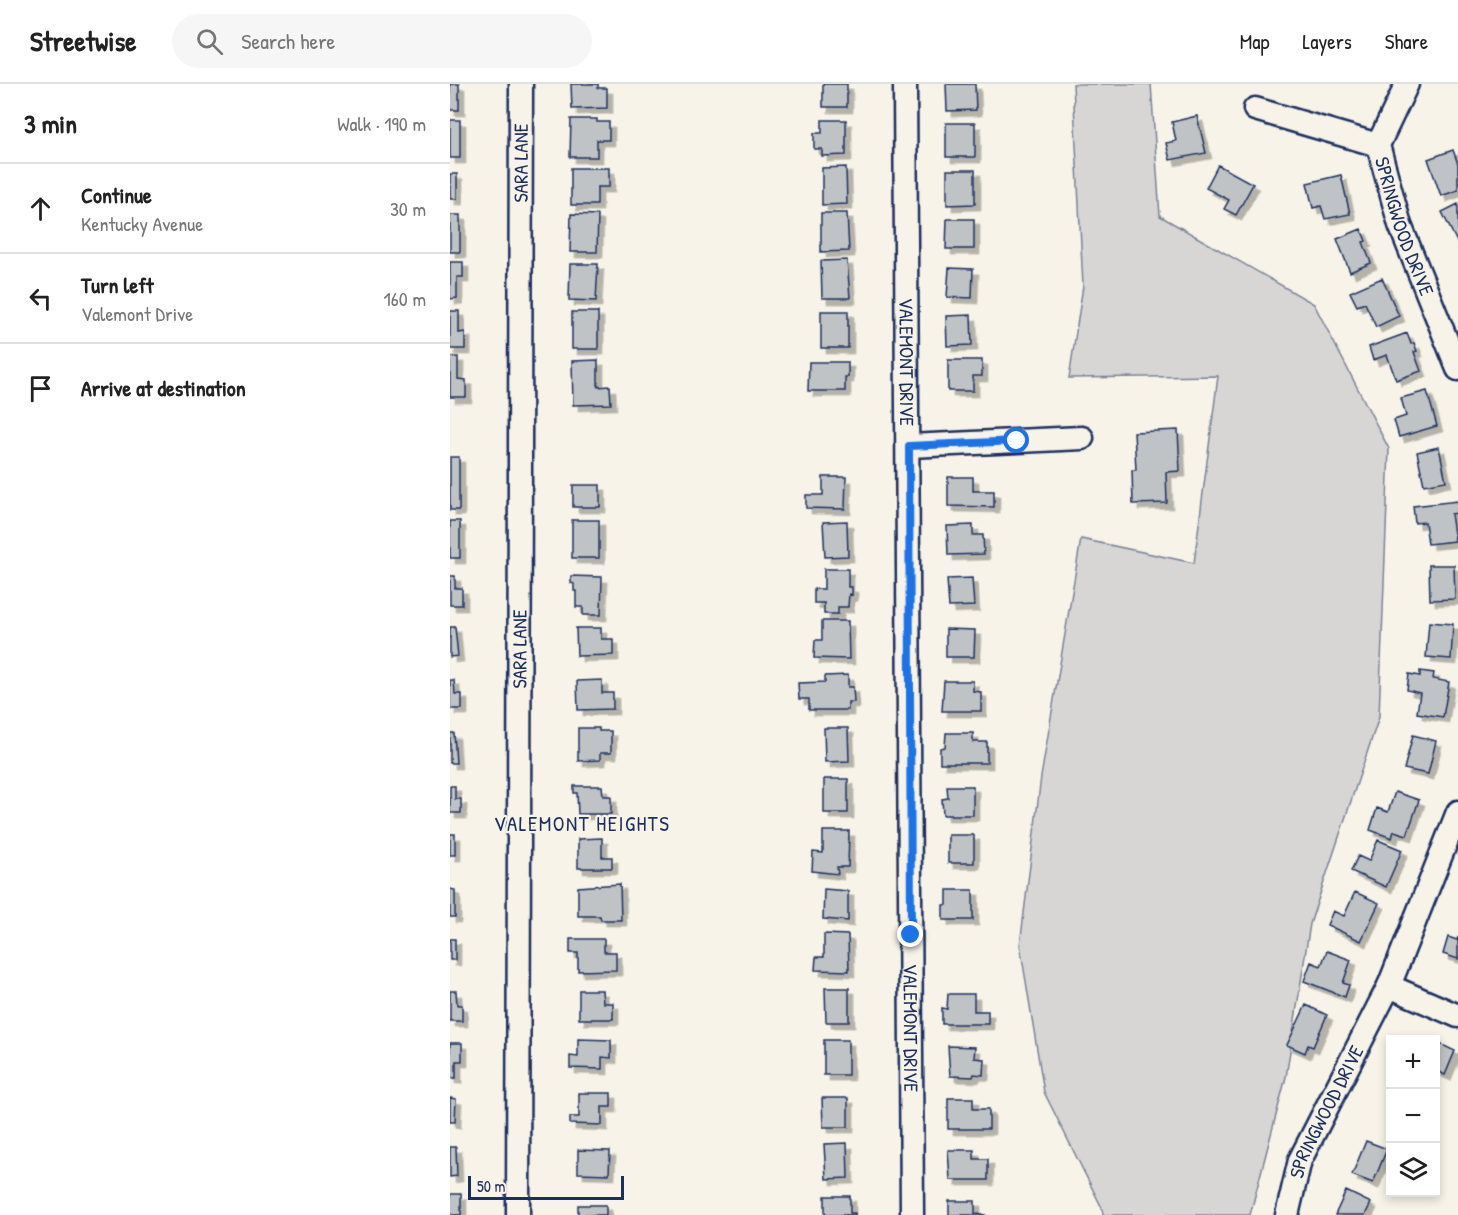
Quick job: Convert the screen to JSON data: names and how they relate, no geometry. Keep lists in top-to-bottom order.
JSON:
{
  "streets": {
    "street": ["SARA LANE", "SPRINGWOOD DRIVE", "VALEMONT DRIVE"]
  },
  "districts": ["VALEMONT HEIGHTS"],
  "scale_bar": "50 m",
  "page": {
    "header": "Streetwise",
    "search": "Search here",
    "nav": ["Map", "Layers", "Share"],
    "heading": ["3 min", "Walk · 190 m"],
    "list": [
      ["Continue", "Kentucky Avenue", "30 m"],
      ["Turn left", "Valemont Drive", "160 m"],
      "Arrive at destination"
    ],
    "map_buttons": ["+", "−"],
    "scale": "50 m"
  }
}
